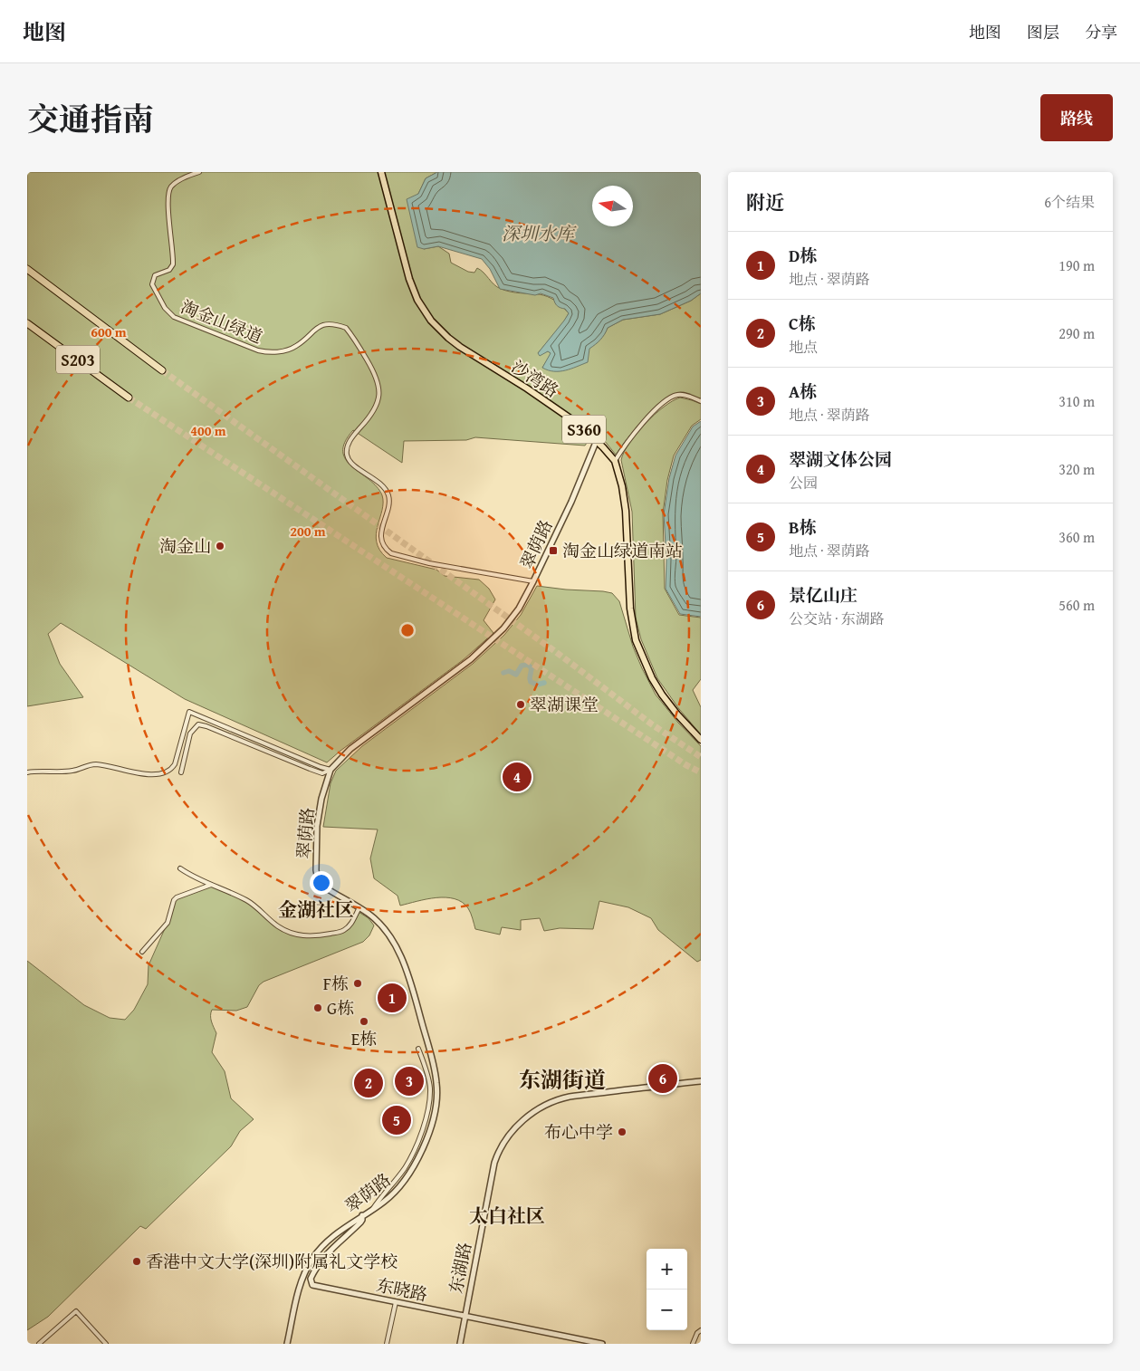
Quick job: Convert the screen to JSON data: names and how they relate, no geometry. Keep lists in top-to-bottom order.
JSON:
{
  "streets": {
    "highway": ["S203"],
    "main road": ["沙湾路", "S360"],
    "street": [
      "淘金山绿道",
      "翠荫路",
      "东湖路",
      "东晓路"
    ]
  },
  "crossings": [
    ["淘金山绿道", "翠荫路"],
    ["沙湾路", "翠荫路"],
    ["翠荫路", "东晓路"],
    ["东湖路", "东晓路"]
  ],
  "districts": ["金湖社区", "东湖街道", "太白社区"],
  "water": ["深圳水库"],
  "places": {
    "other": [
      "淘金山",
      "翠湖课堂",
      "F栋",
      "G栋",
      "E栋",
      "布心中学",
      "香港中文大学(深圳)附属礼文学校"
    ],
    "transit": ["淘金山绿道南站"]
  },
  "north": "left",
  "page": {
    "header": "地图",
    "nav": ["地图", "图层", "分享"],
    "title": "交通指南",
    "buttons": "路线",
    "heading": ["附近", "6个结果"],
    "list": [
      {
        "mark": "1",
        "name": "D栋",
        "note": "地点 · 翠荫路",
        "value": "190 m"
      },
      {
        "mark": "2",
        "name": "C栋",
        "note": "地点",
        "value": "290 m"
      },
      {
        "mark": "3",
        "name": "A栋",
        "note": "地点 · 翠荫路",
        "value": "310 m"
      },
      {
        "mark": "4",
        "name": "翠湖文体公园",
        "note": "公园",
        "value": "320 m"
      },
      {
        "mark": "5",
        "name": "B栋",
        "note": "地点 · 翠荫路",
        "value": "360 m"
      },
      {
        "mark": "6",
        "name": "景亿山庄",
        "note": "公交站 · 东湖路",
        "value": "560 m"
      }
    ],
    "pins": [
      "4",
      "1",
      "6",
      "3",
      "2",
      "5"
    ],
    "map_buttons": ["+", "−"]
  },
  "rings": ["600 m", "400 m", "200 m"]
}
